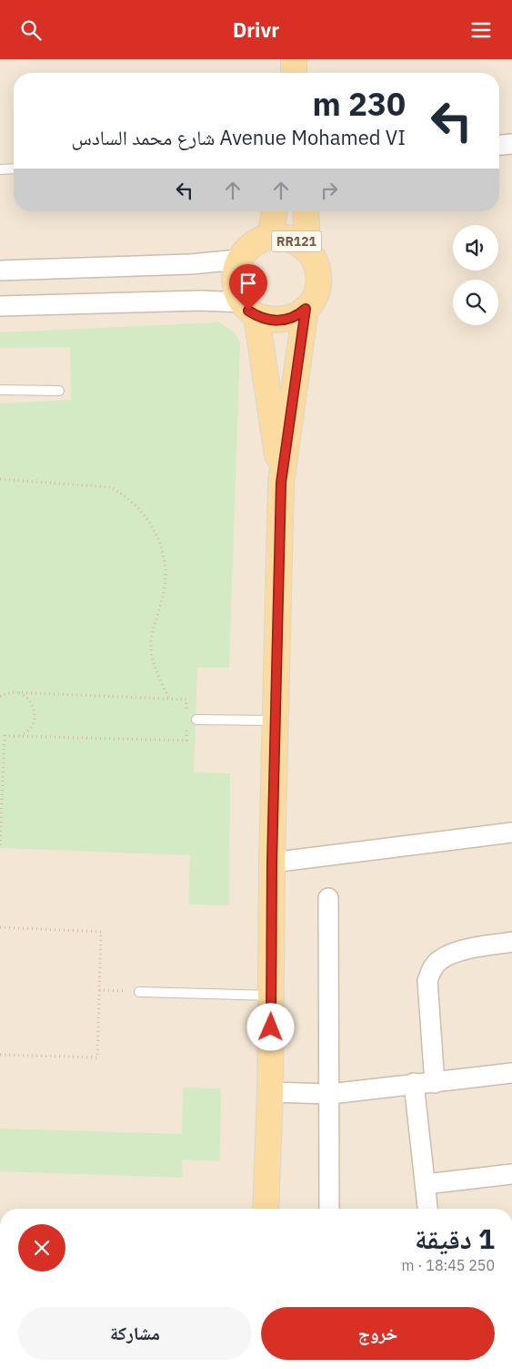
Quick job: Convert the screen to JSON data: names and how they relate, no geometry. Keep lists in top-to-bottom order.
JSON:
{
  "streets": {
    "main road": ["RR121"]
  },
  "page": {
    "header": "Drivr",
    "turn": ["230 m", "Avenue Mohamed VI شارع محمد السادس"],
    "heading": ["1 دقيقة", "250 m · 18:45"],
    "buttons": ["خروج", "مشاركة"]
  }
}
